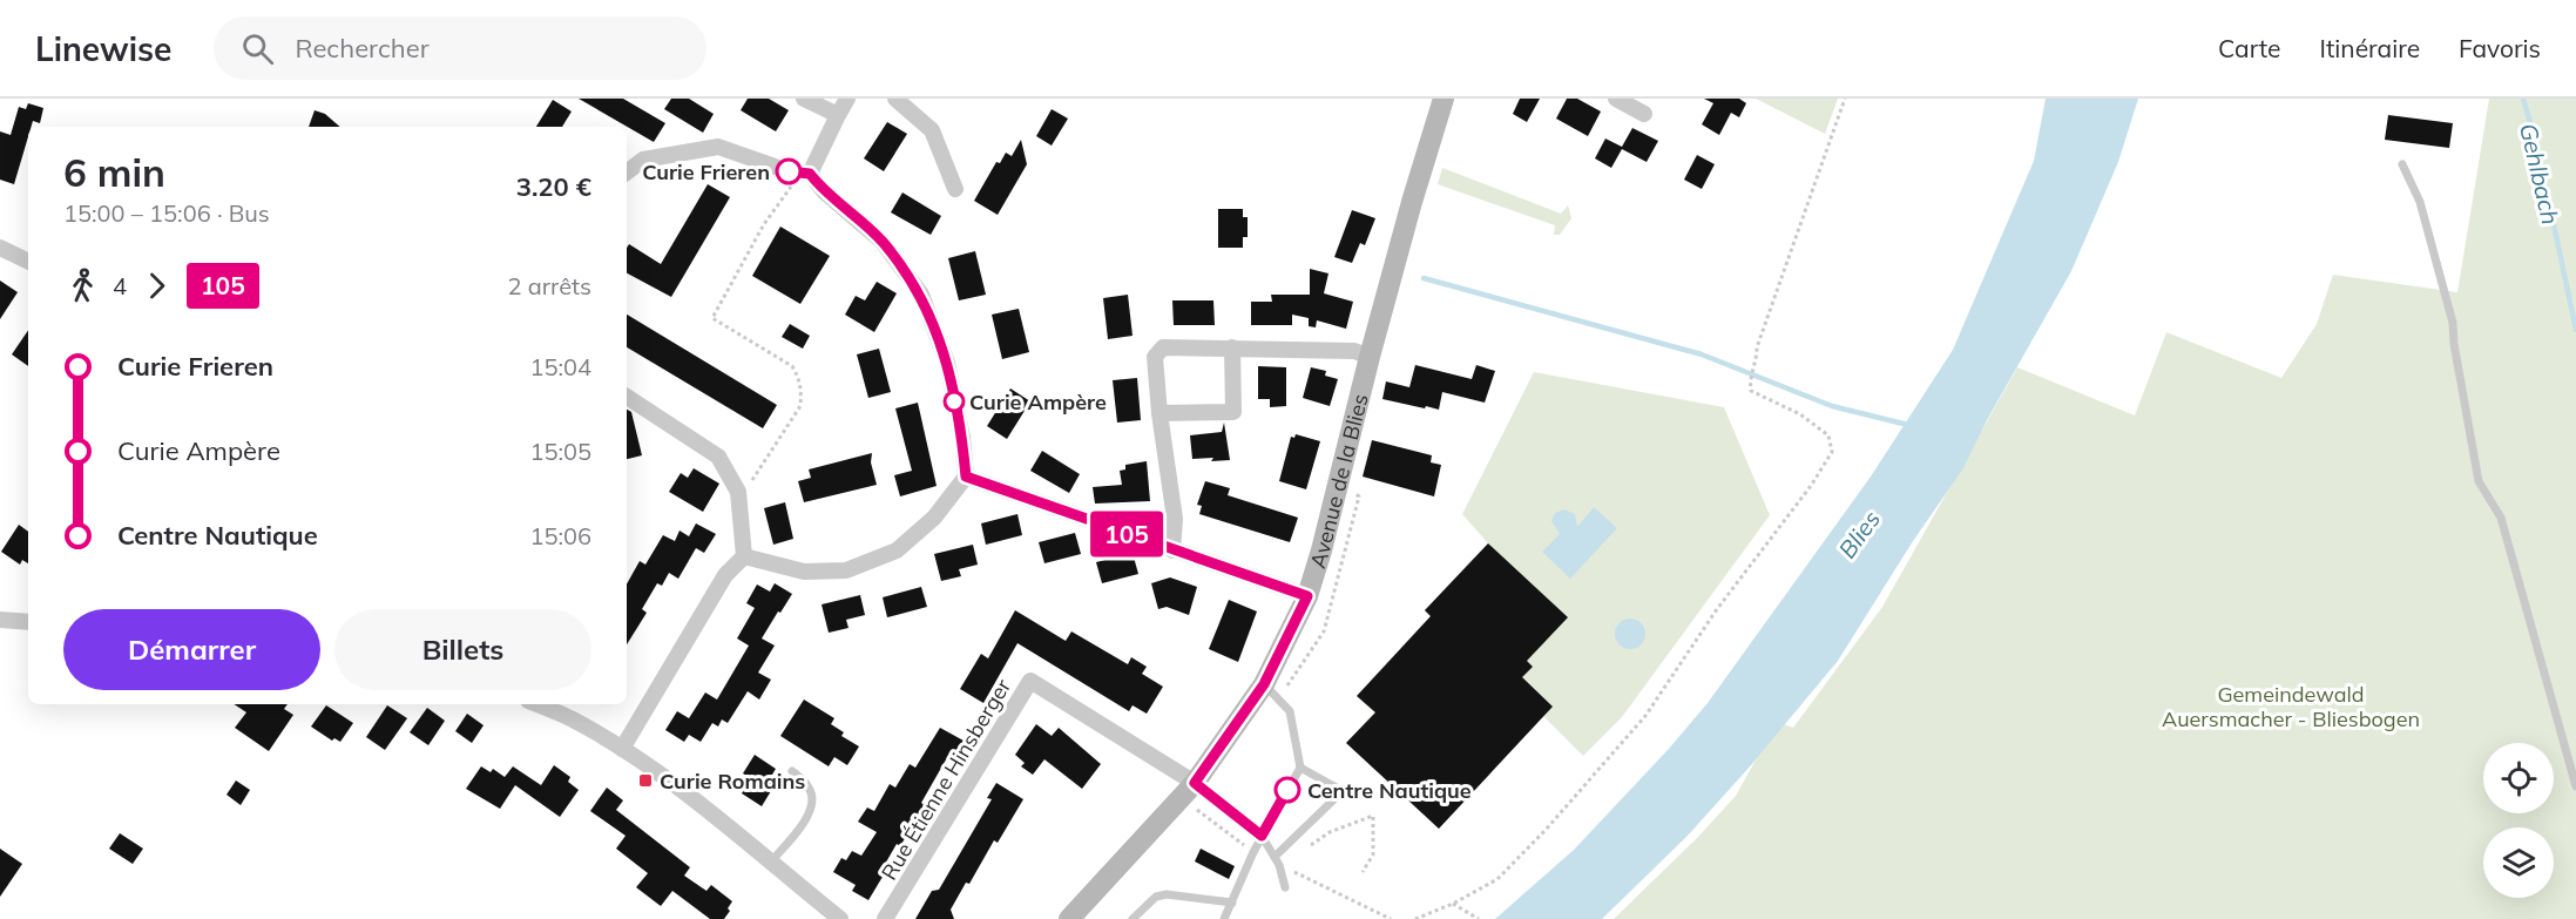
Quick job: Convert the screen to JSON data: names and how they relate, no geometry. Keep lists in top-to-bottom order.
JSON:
{
  "streets": {
    "main road": ["Avenue de la Blies"],
    "street": ["Rue Étienne Hinsberger"]
  },
  "crossings": [
    ["Avenue de la Blies", "Rue Étienne Hinsberger"]
  ],
  "water": ["Gehlbach", "Blies"],
  "parks": ["Gemeindewald Auersmacher - Bliesbogen"],
  "places": {
    "other": ["Curie Frieren", "Curie Ampère", "Centre Nautique"],
    "transit": ["Curie Romains"]
  },
  "lines": ["bus line 105"],
  "page": {
    "header": "Linewise",
    "search": "Rechercher",
    "nav": ["Carte", "Itinéraire", "Favoris"],
    "on_map": "105",
    "heading": ["6 min", "15:00 – 15:06 · Bus", "3.20 €"],
    "legs": ["4", "105", "2 arrêts"],
    "list": [
      {
        "name": "Curie Frieren",
        "value": "15:04"
      },
      {
        "name": "Curie Ampère",
        "value": "15:05"
      },
      {
        "name": "Centre Nautique",
        "value": "15:06"
      }
    ],
    "buttons": ["Démarrer", "Billets"]
  }
}
